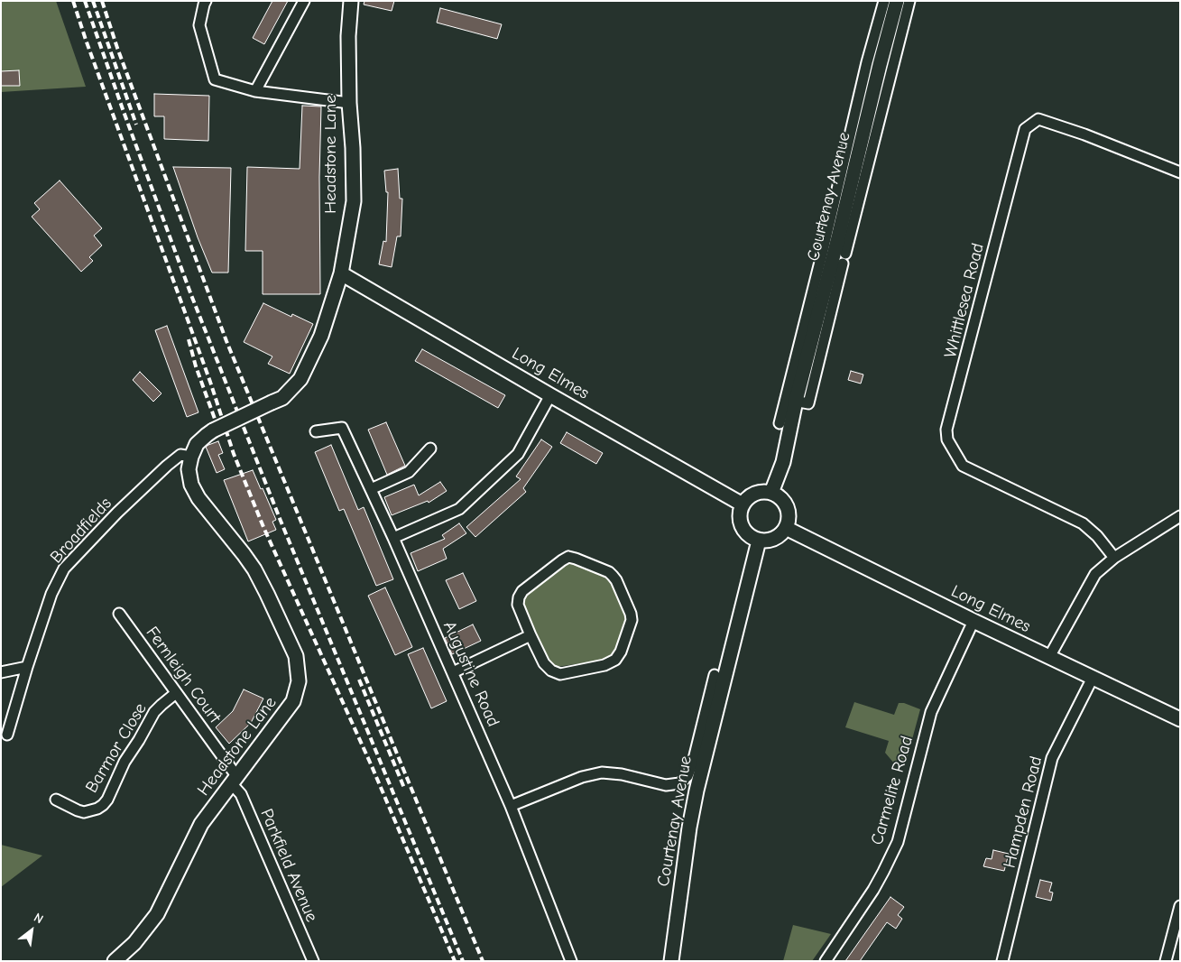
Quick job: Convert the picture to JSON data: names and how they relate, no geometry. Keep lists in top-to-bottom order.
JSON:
{
  "streets": {
    "street": [
      "Headstone Lane",
      "Courtenay Avenue",
      "Whittlesea Road",
      "Long Elmes",
      "Broadfields",
      "Augustine Road",
      "Fernleigh Court",
      "Barmor Close",
      "Carmelite Road",
      "Hampden Road",
      "Parkfield Avenue"
    ]
  },
  "crossings": [
    ["Headstone Lane", "Long Elmes"],
    ["Headstone Lane", "Broadfields"],
    ["Headstone Lane", "Fernleigh Court"],
    ["Headstone Lane", "Parkfield Avenue"],
    ["Courtenay Avenue", "Long Elmes"],
    ["Long Elmes", "Carmelite Road"],
    ["Long Elmes", "Hampden Road"],
    ["Fernleigh Court", "Barmor Close"],
    ["Fernleigh Court", "Parkfield Avenue"]
  ],
  "north": "top right"
}
